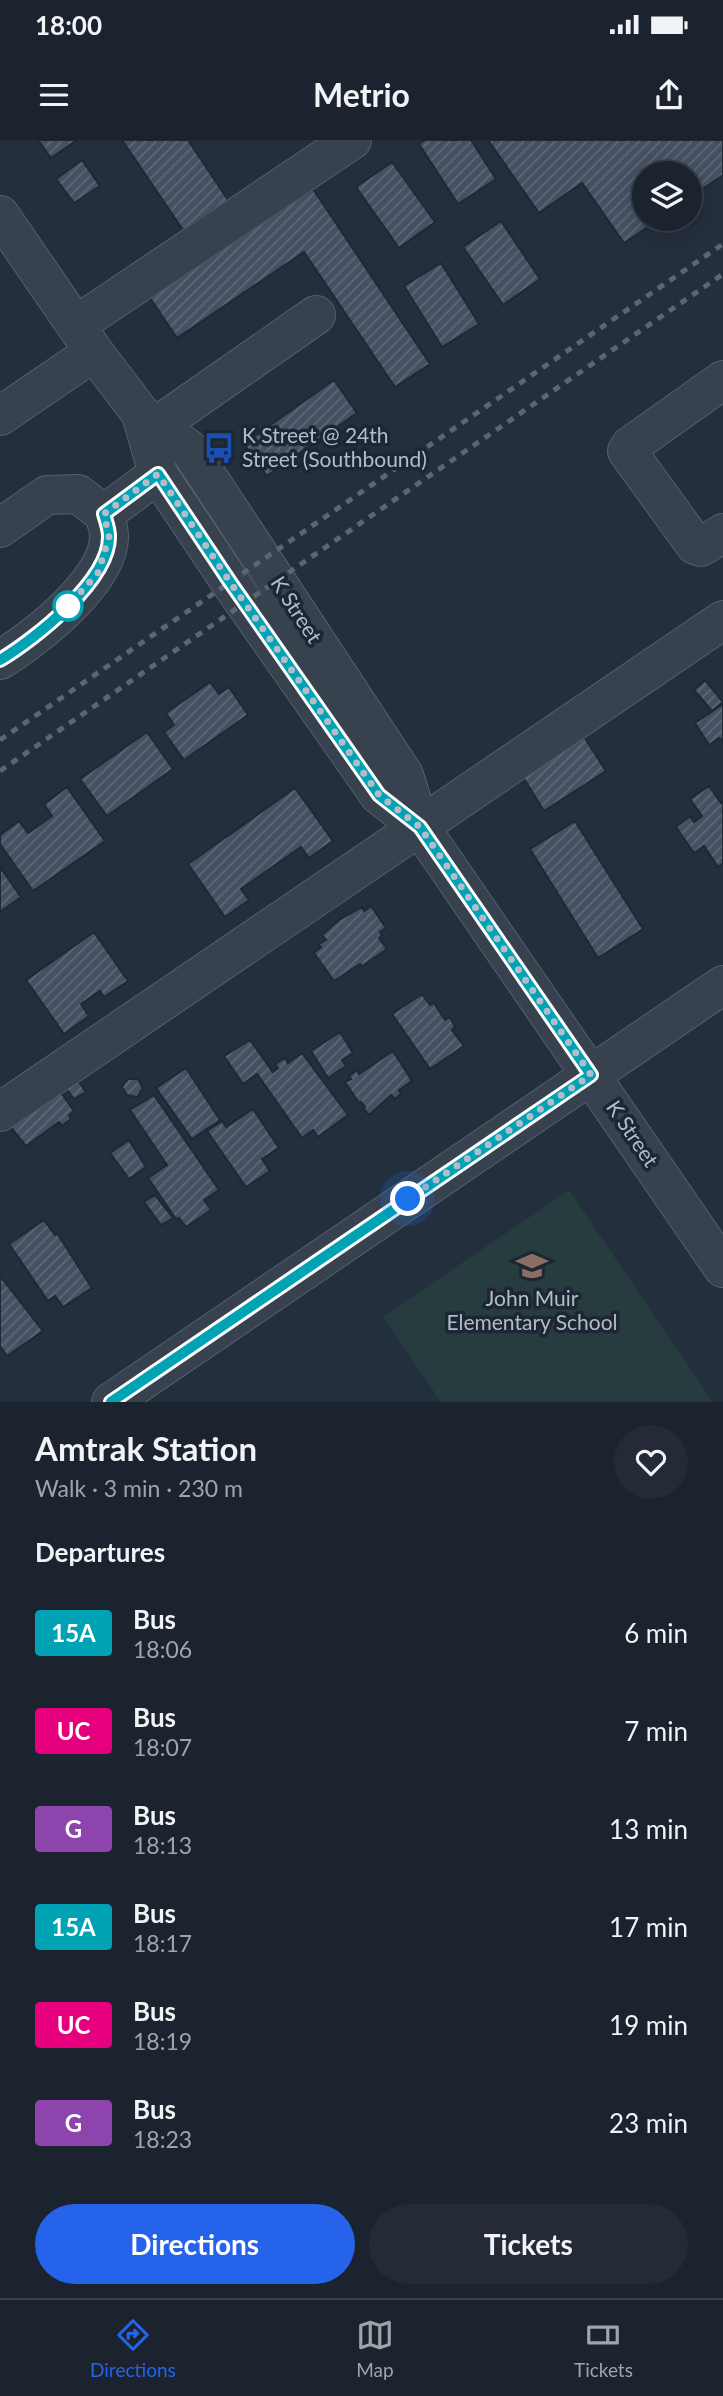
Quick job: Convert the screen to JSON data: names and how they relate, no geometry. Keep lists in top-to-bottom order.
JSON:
{
  "streets": {
    "street": ["K Street"]
  },
  "places": {
    "bus stop": ["K Street @ 24th Street (Southbound)"],
    "school or university": ["John Muir Elementary School"]
  },
  "lines": ["bus line 15A"],
  "page": {
    "status": "18:00",
    "header": "Metrio",
    "heading": [
      ["Amtrak Station", "Walk · 3 min · 230 m"],
      "Departures"
    ],
    "list": [
      {
        "mark": "15A",
        "name": "Bus",
        "note": "18:06",
        "value": "6 min"
      },
      {
        "mark": "UC",
        "name": "Bus",
        "note": "18:07",
        "value": "7 min"
      },
      {
        "mark": "G",
        "name": "Bus",
        "note": "18:13",
        "value": "13 min"
      },
      {
        "mark": "15A",
        "name": "Bus",
        "note": "18:17",
        "value": "17 min"
      },
      {
        "mark": "UC",
        "name": "Bus",
        "note": "18:19",
        "value": "19 min"
      },
      {
        "mark": "G",
        "name": "Bus",
        "note": "18:23",
        "value": "23 min"
      }
    ],
    "buttons": ["Directions", "Tickets"],
    "tabs": ["Directions", "Map", "Tickets"]
  }
}
